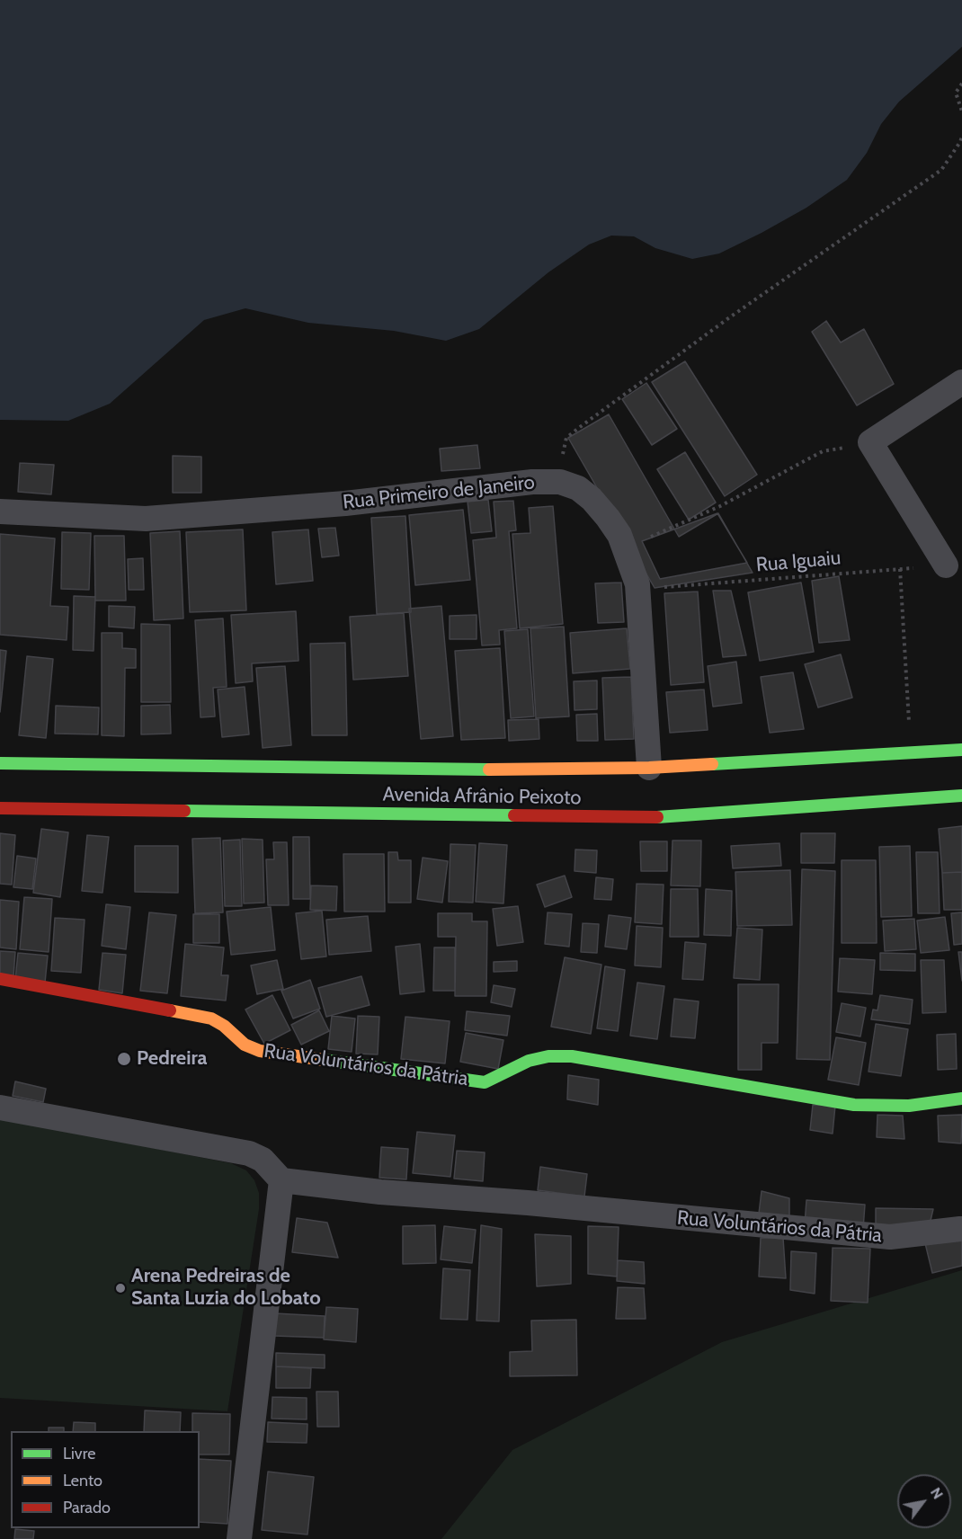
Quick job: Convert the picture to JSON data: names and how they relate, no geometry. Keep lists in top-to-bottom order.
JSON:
{
  "streets": {
    "main road": ["Avenida Afrânio Peixoto", "Rua Voluntários da Pátria"],
    "street": ["Rua Primeiro de Janeiro"],
    "path": ["Rua Iguaiu"]
  },
  "crossings": [
    ["Rua Primeiro de Janeiro", "Rua Iguaiu"],
    ["Rua Primeiro de Janeiro", "Avenida Afrânio Peixoto"]
  ],
  "places": ["Pedreira", "Arena Pedreiras de Santa Luzia do Lobato"],
  "legend": ["Livre", "Lento", "Parado"],
  "north": "top right"
}
